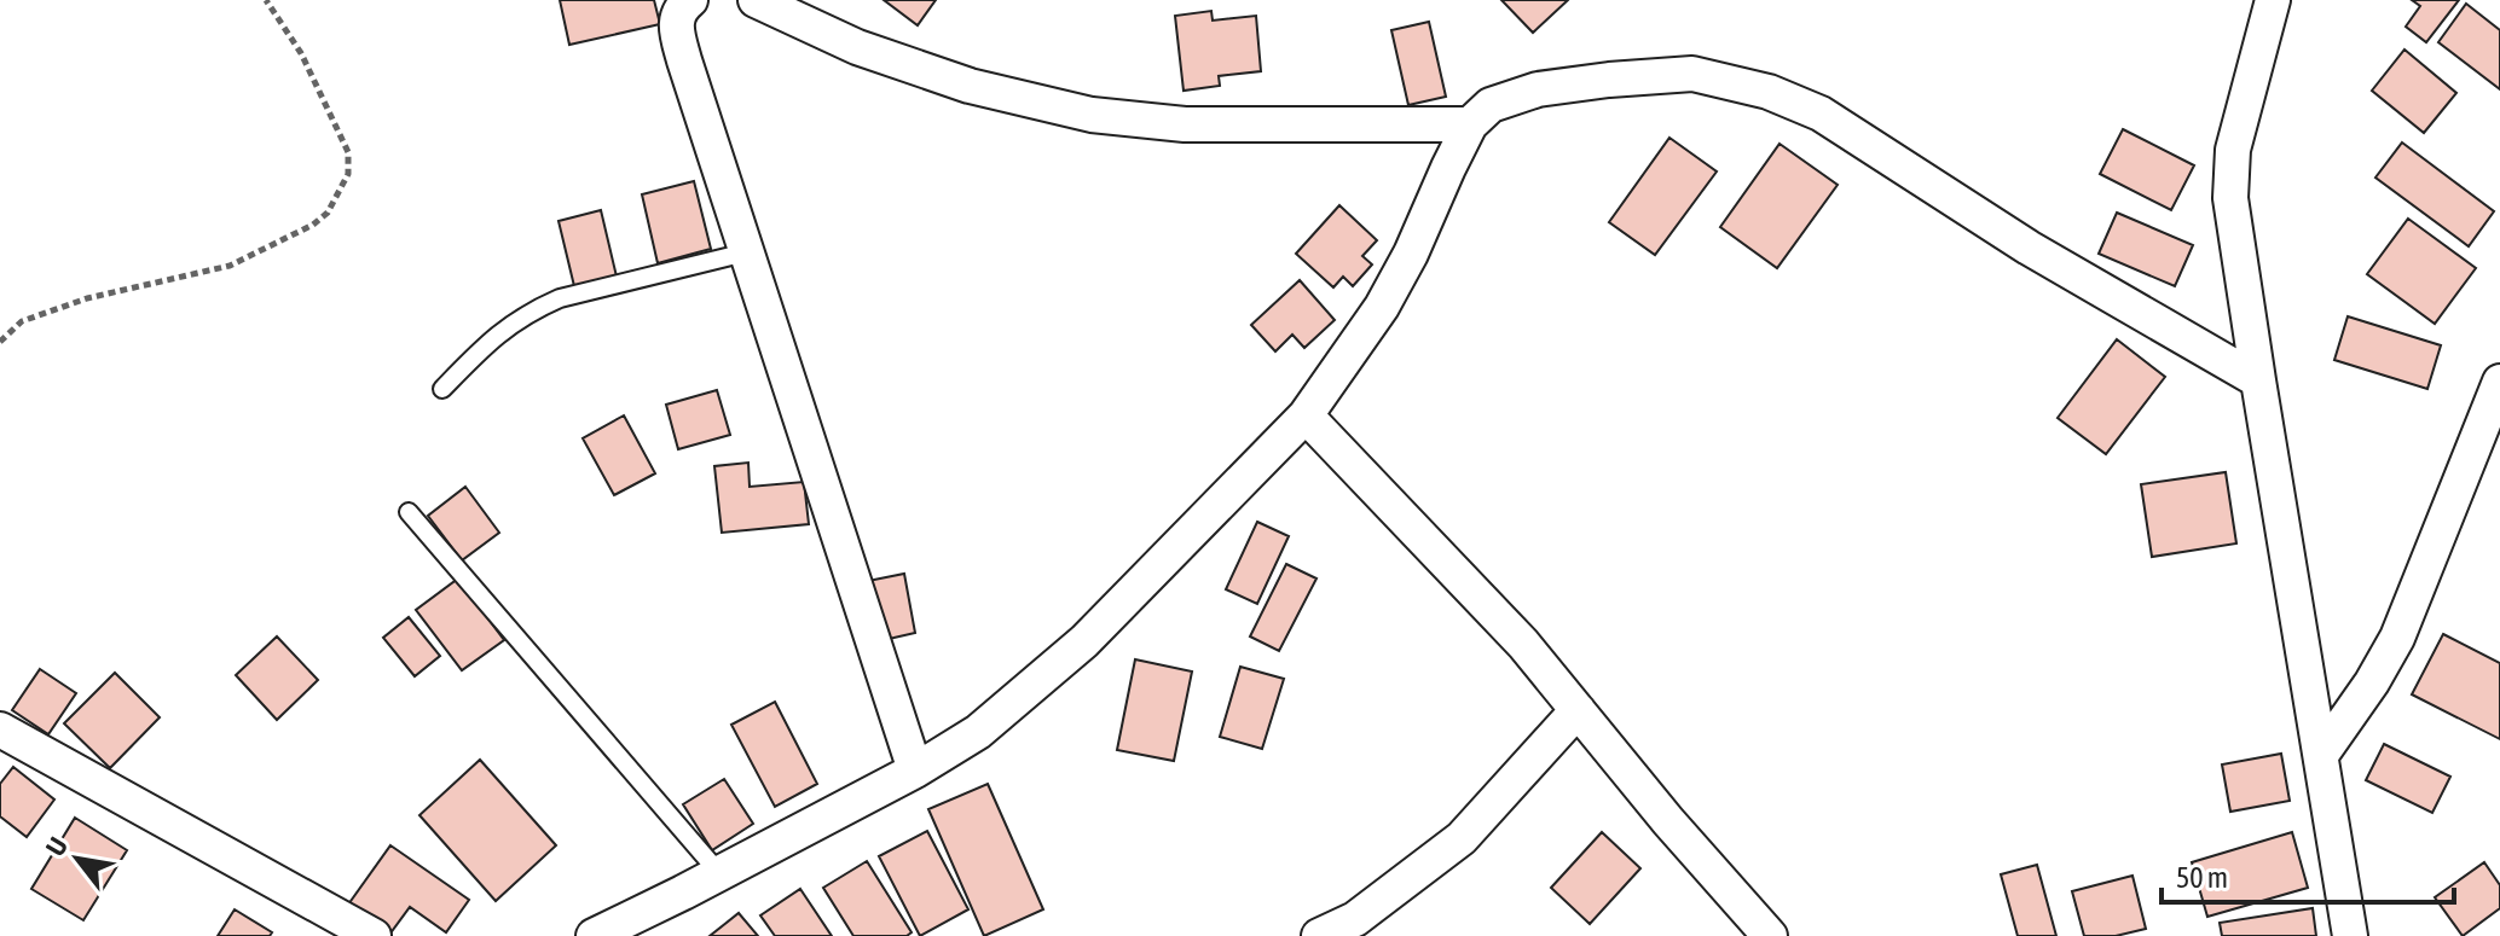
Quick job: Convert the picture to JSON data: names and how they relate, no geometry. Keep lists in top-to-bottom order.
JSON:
{
  "scale_bar": "50 m",
  "north": "top left"
}
